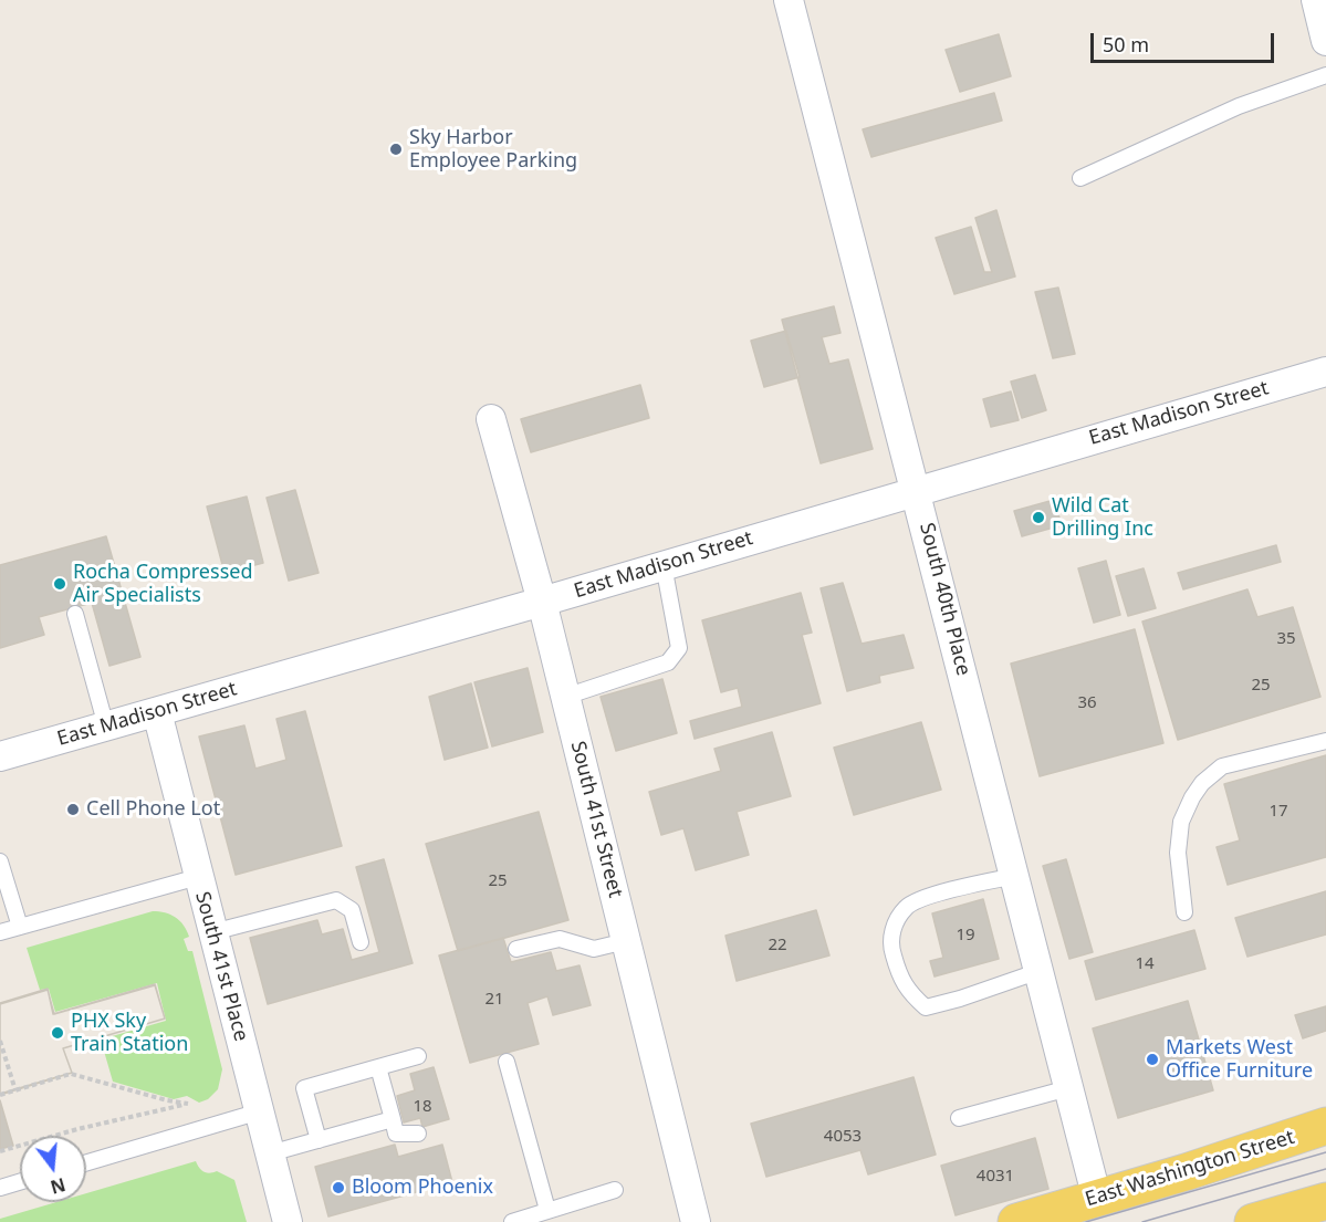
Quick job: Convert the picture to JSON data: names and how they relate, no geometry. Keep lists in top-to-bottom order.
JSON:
{
  "streets": {
    "main road": ["East Washington Street"],
    "street": [
      "East Madison Street",
      "South 40th Place",
      "South 41st Street",
      "South 41st Place"
    ]
  },
  "crossings": [
    ["East Madison Street", "South 40th Place"],
    ["East Madison Street", "South 41st Street"],
    ["East Madison Street", "South 41st Place"],
    ["South 40th Place", "East Washington Street"]
  ],
  "places": [
    "Sky Harbor Employee Parking",
    "Wild Cat Drilling Inc",
    "Rocha Compressed Air Specialists",
    "Cell Phone Lot",
    "PHX Sky Train Station",
    "Markets West Office Furniture",
    "Bloom Phoenix"
  ],
  "house_numbers": [
    "35",
    "25",
    "36",
    "17",
    "25",
    "19",
    "22",
    "14",
    "21",
    "18",
    "4053",
    "4031"
  ],
  "scale_bar": "50 m",
  "north": "bottom"
}
